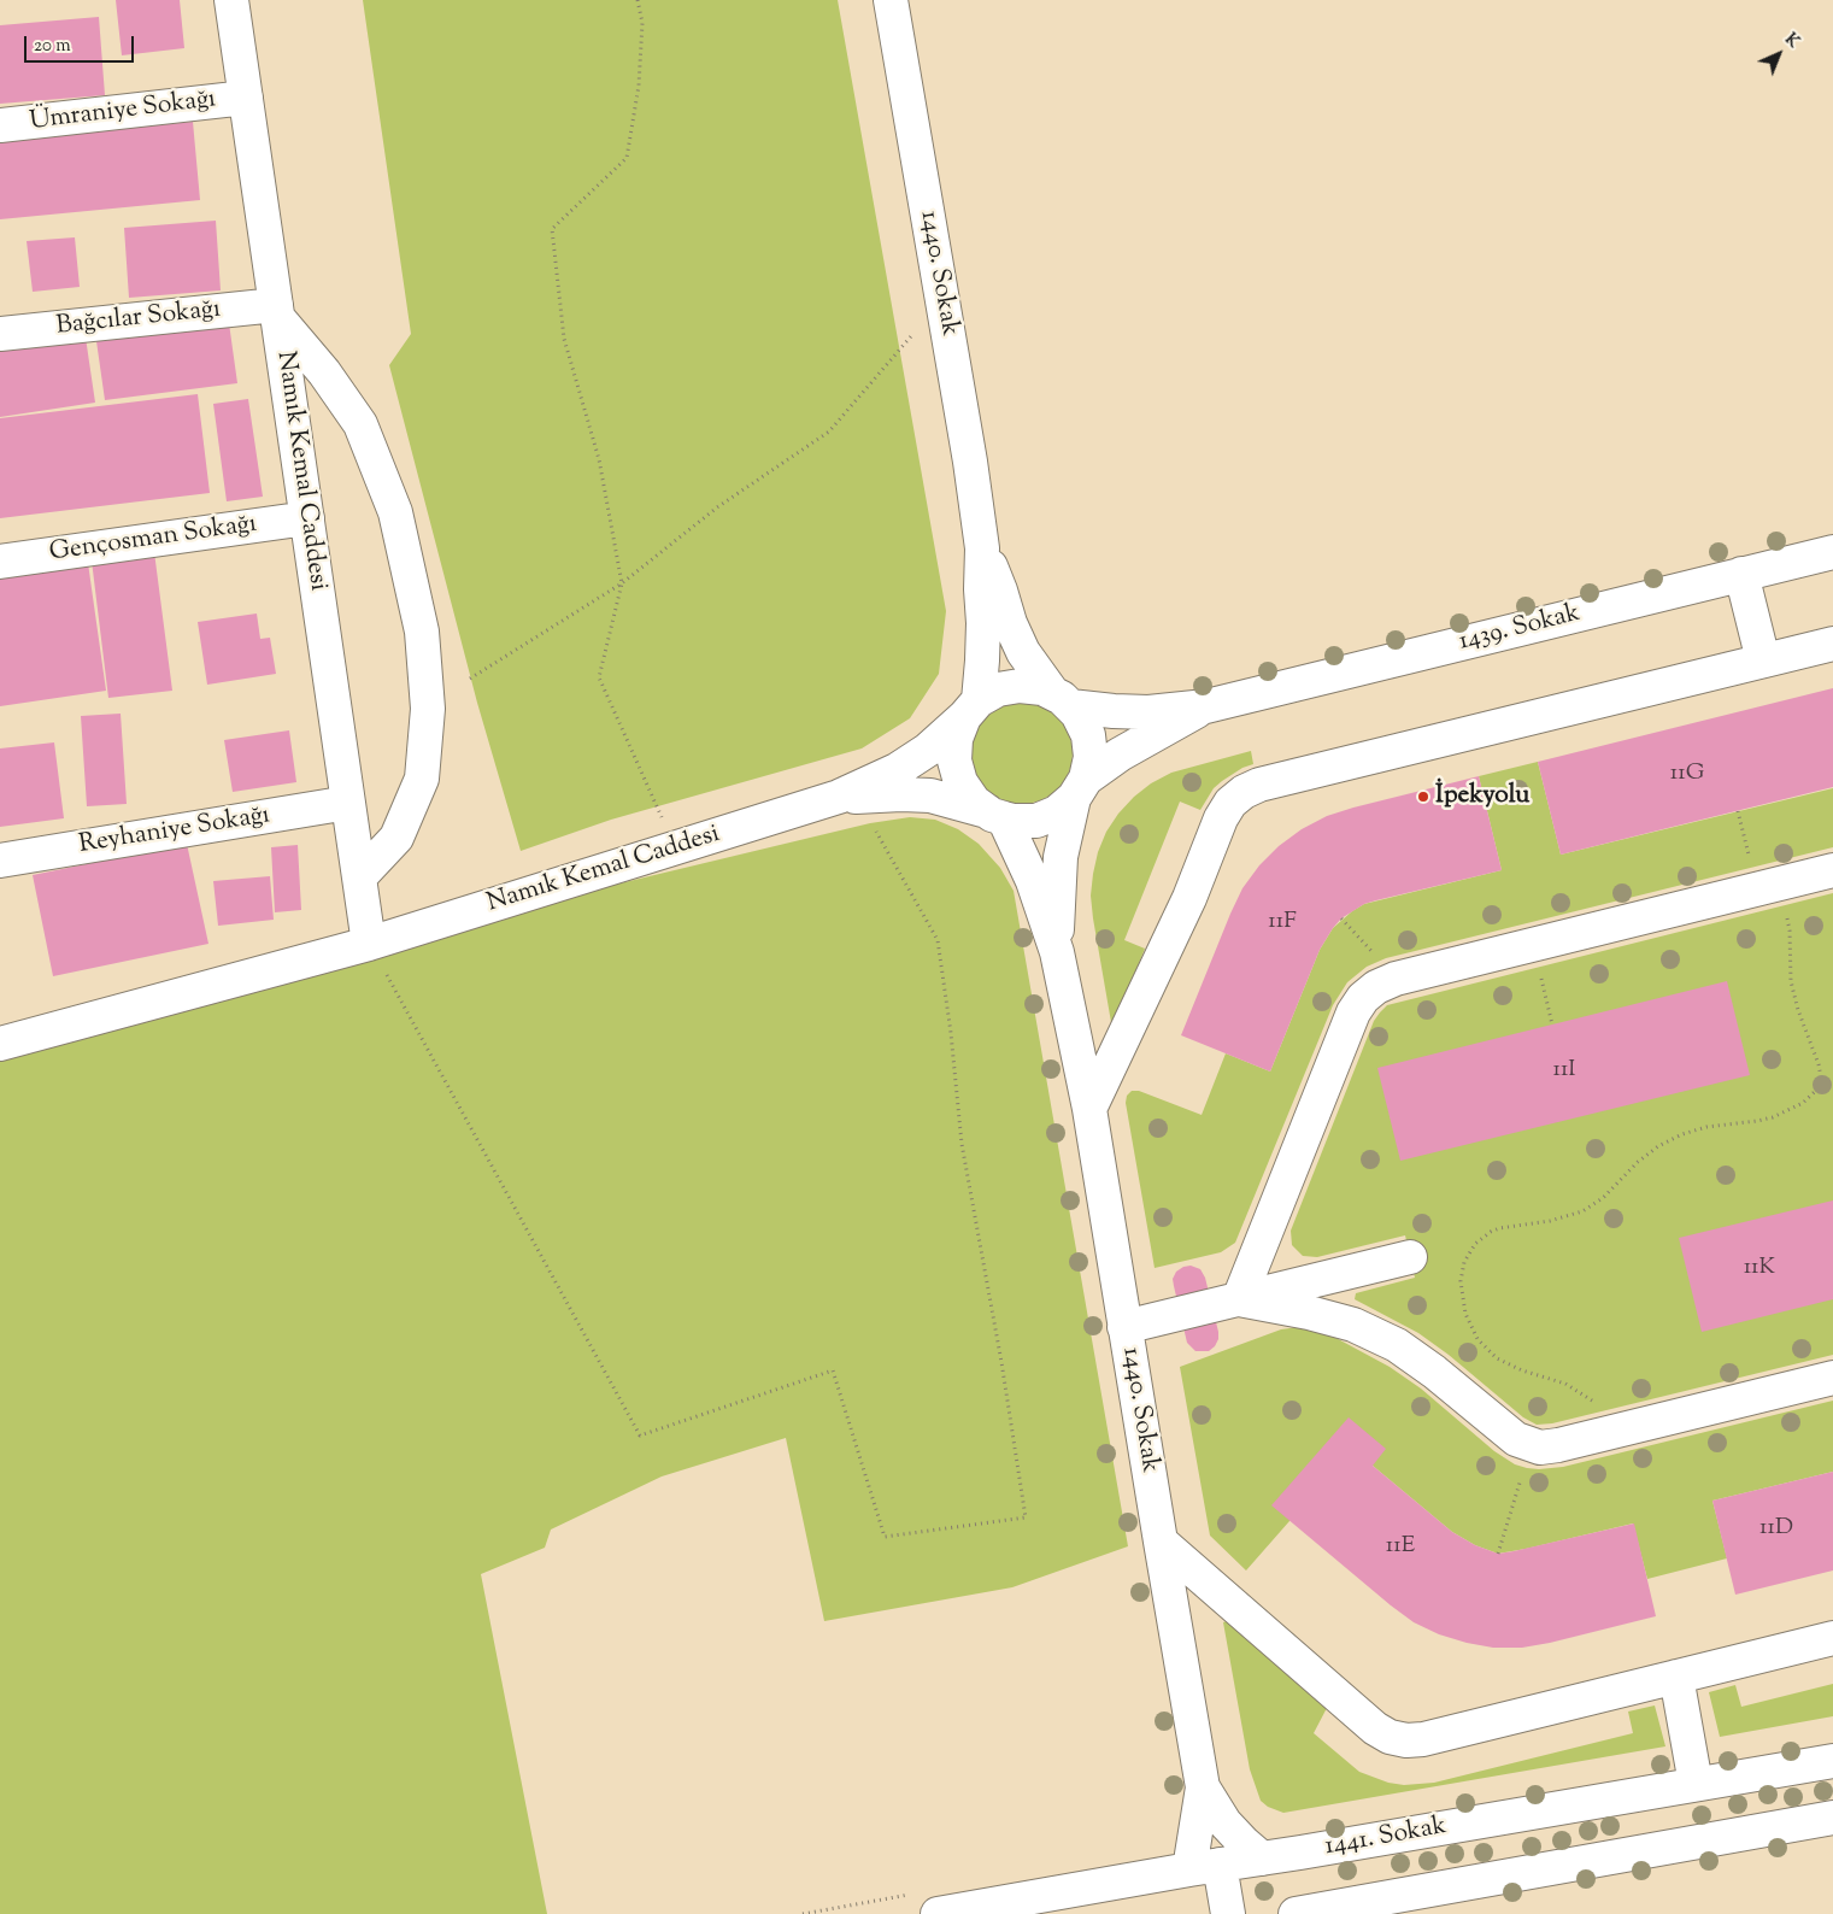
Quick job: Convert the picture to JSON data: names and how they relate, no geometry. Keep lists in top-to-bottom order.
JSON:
{
  "streets": {
    "street": [
      "Ümraniye Sokağı",
      "1440. Sokak",
      "Bağcılar Sokağı",
      "Namık Kemal Caddesi",
      "Gençosman Sokağı",
      "1439. Sokak",
      "Reyhaniye Sokağı",
      "1441. Sokak"
    ]
  },
  "crossings": [
    ["Ümraniye Sokağı", "Namık Kemal Caddesi"],
    ["1440. Sokak", "1441. Sokak"],
    ["Bağcılar Sokağı", "Namık Kemal Caddesi"],
    ["Namık Kemal Caddesi", "Gençosman Sokağı"],
    ["Namık Kemal Caddesi", "Reyhaniye Sokağı"]
  ],
  "places": ["İpekyolu"],
  "house_numbers": [
    "11G",
    "11F",
    "11I",
    "11K",
    "11D",
    "11E"
  ],
  "scale_bar": "20 m",
  "north": "top right"
}
